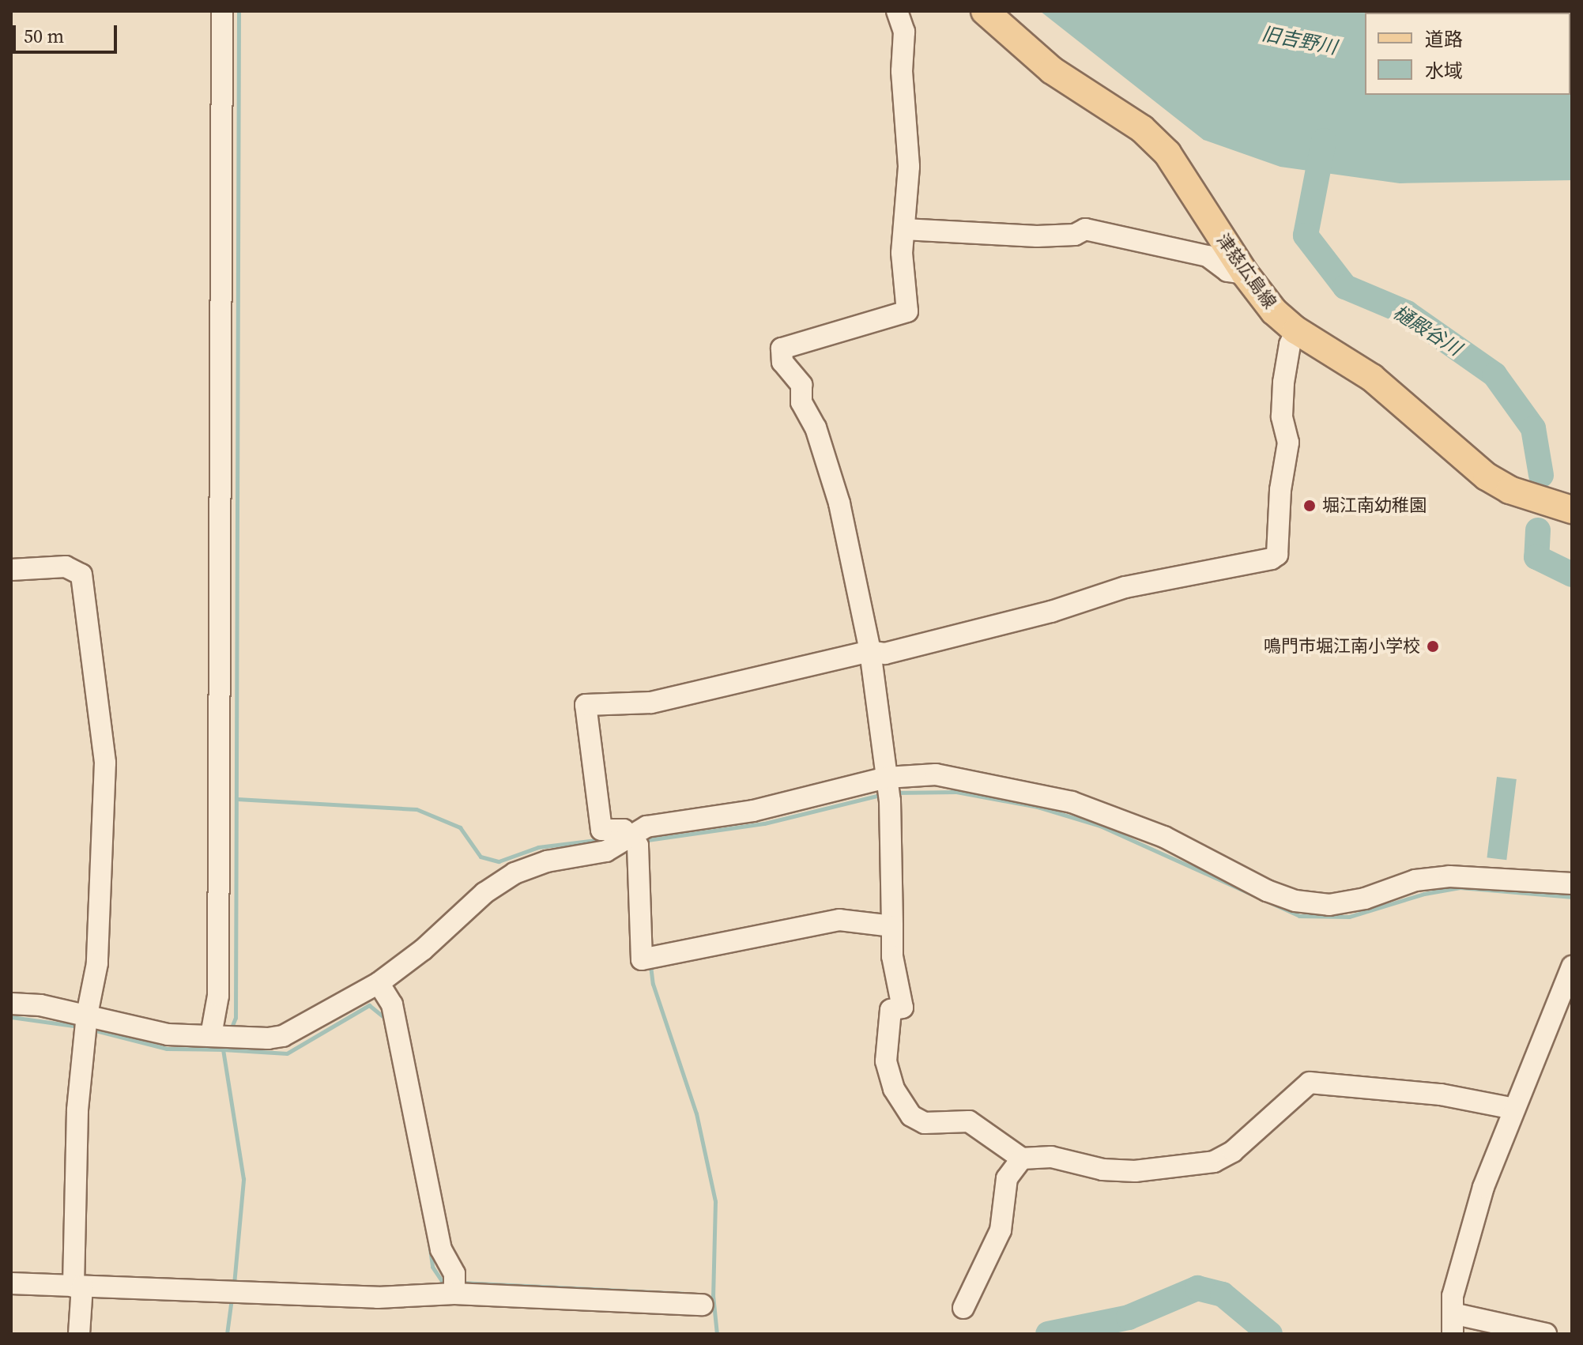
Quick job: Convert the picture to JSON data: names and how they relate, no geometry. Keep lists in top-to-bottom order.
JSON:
{
  "streets": {
    "main road": ["津慈広島線"]
  },
  "water": ["旧吉野川", "樋殿谷川"],
  "places": ["堀江南幼稚園", "鳴門市堀江南小学校"],
  "legend": ["道路", "水域"],
  "scale_bar": "50 m"
}
